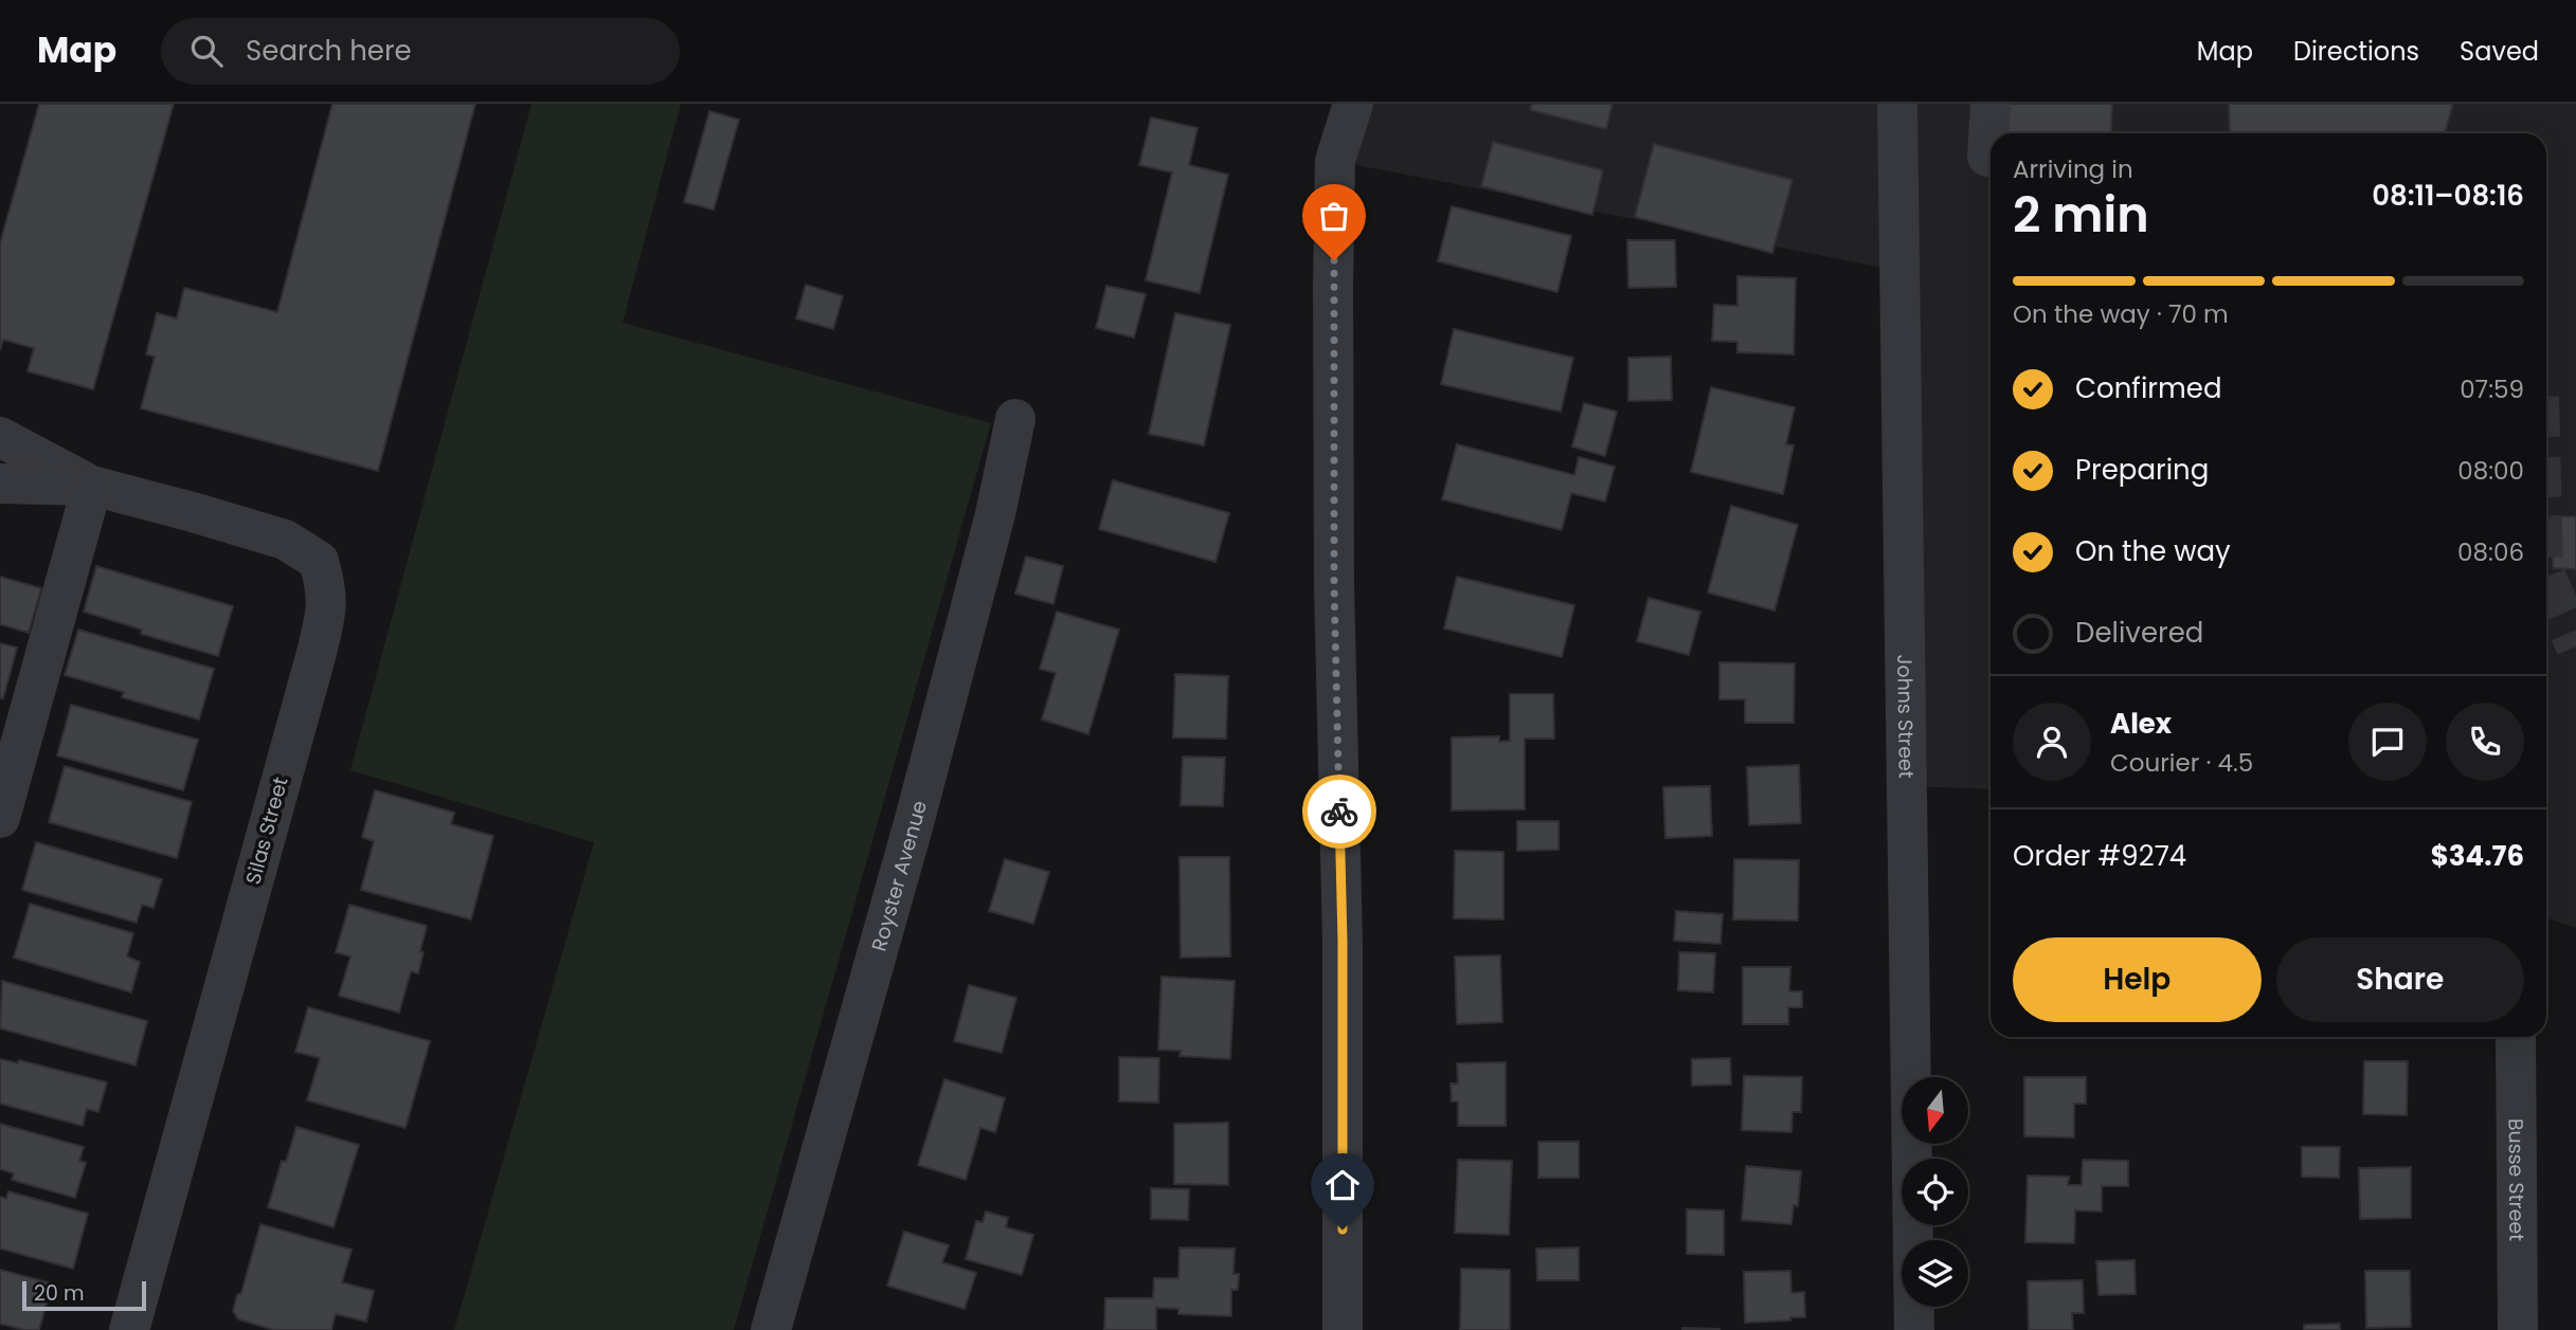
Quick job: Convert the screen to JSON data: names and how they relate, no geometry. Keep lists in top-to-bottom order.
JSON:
{
  "streets": {
    "street": [
      "Johns Street",
      "Silas Street",
      "Royster Avenue",
      "Busse Street"
    ]
  },
  "scale_bar": "20 m",
  "north": "bottom",
  "page": {
    "header": "Map",
    "search": "Search here",
    "nav": ["Map", "Directions", "Saved"],
    "heading": ["2 min", "Arriving in", "08:11–08:16"],
    "panel": [
      "Alex",
      "Courier · 4.5",
      "Order #9274",
      "$34.76"
    ],
    "bar": "On the way · 70 m",
    "list": [
      ["Confirmed", "07:59"],
      ["Preparing", "08:00"],
      ["On the way", "08:06"],
      "Delivered"
    ],
    "buttons": ["Help", "Share"],
    "scale": "20 m"
  }
}
